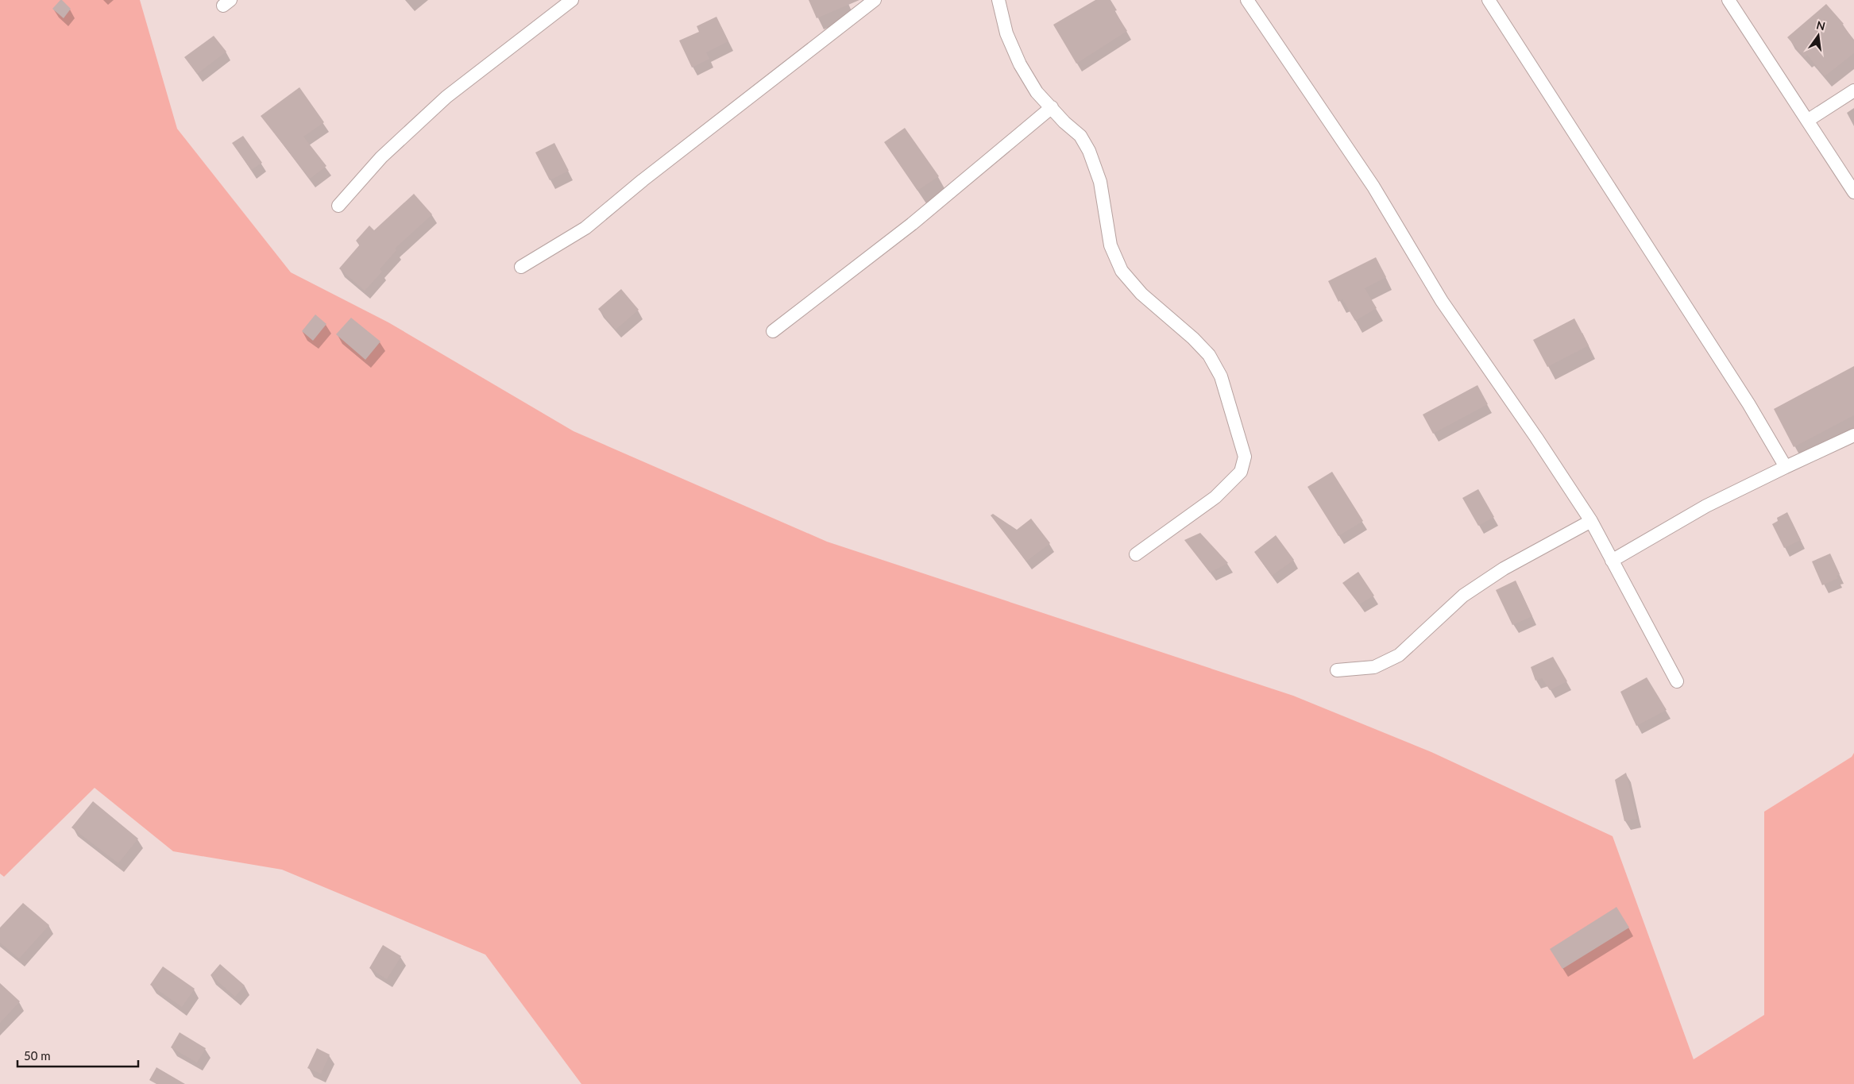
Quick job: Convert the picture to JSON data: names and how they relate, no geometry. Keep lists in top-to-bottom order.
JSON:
{
  "scale_bar": "50 m",
  "north": "top"
}
